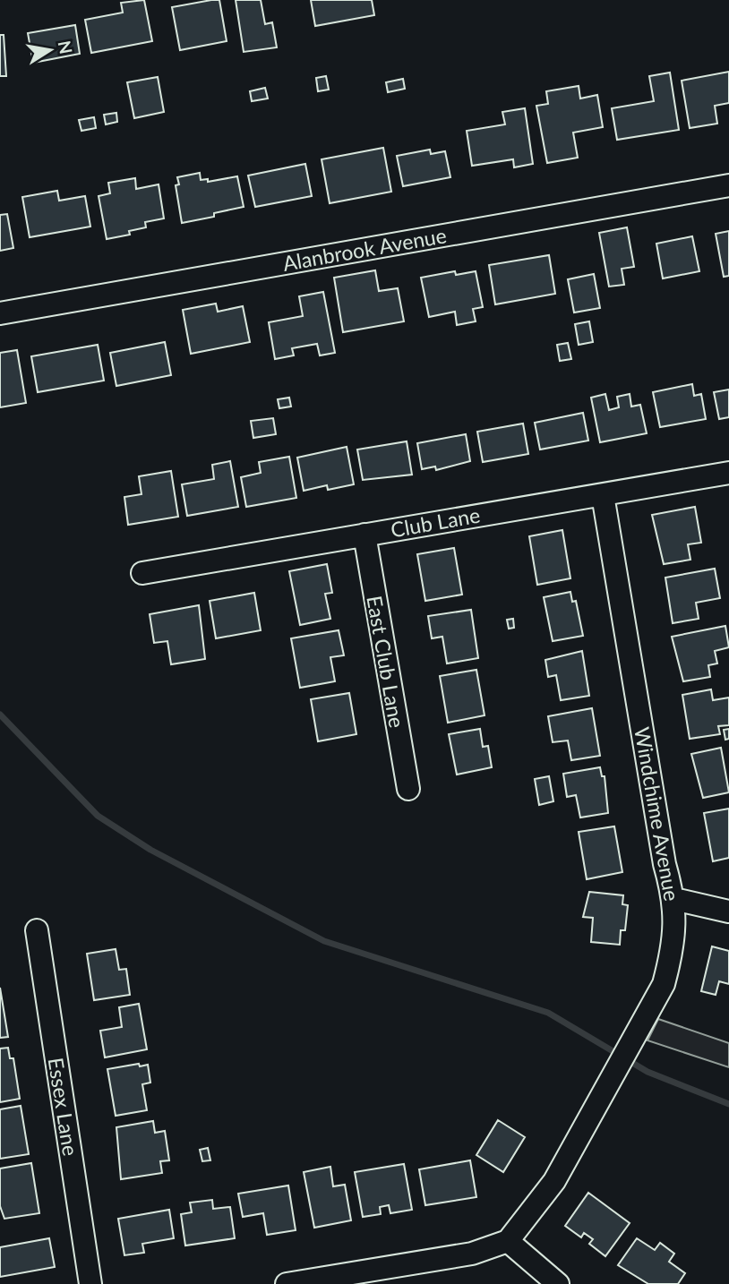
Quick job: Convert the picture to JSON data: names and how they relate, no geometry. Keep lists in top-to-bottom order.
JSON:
{
  "streets": {
    "street": [
      "Alanbrook Avenue",
      "Club Lane",
      "East Club Lane",
      "Windchime Avenue",
      "Essex Lane"
    ]
  },
  "crossings": [
    ["Club Lane", "East Club Lane"],
    ["Club Lane", "Windchime Avenue"]
  ],
  "north": "right"
}
